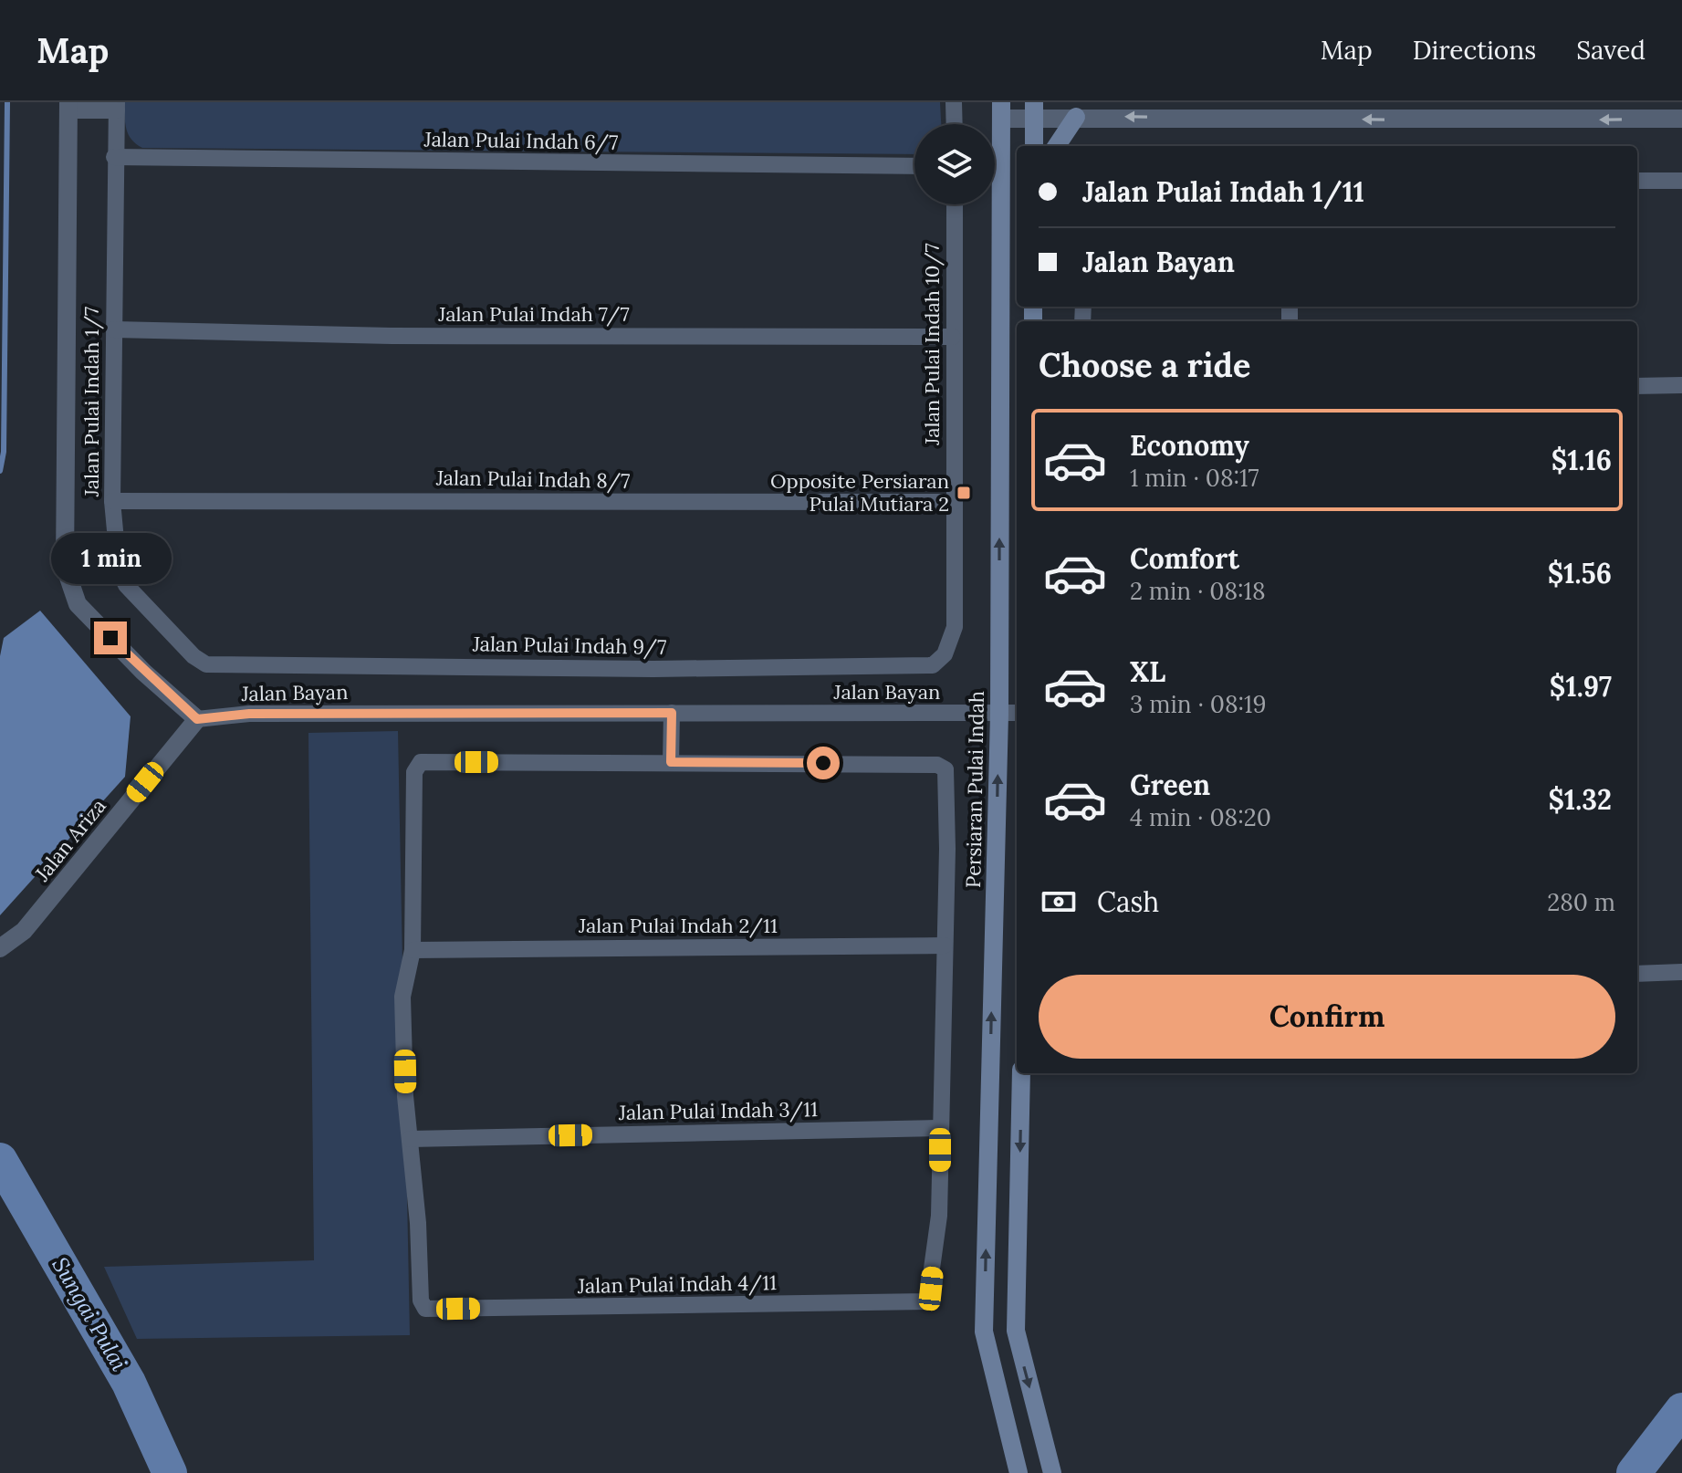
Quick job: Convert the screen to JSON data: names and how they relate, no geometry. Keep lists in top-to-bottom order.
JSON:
{
  "streets": {
    "main road": ["Persiaran Pulai Indah"],
    "street": [
      "Jalan Pulai Indah 6/7",
      "Jalan Pulai Indah 7/7",
      "Jalan Pulai Indah 10/7",
      "Jalan Pulai Indah 1/7",
      "Jalan Pulai Indah 8/7",
      "Jalan Pulai Indah 9/7",
      "Jalan Bayan",
      "Jalan Ariza",
      "Jalan Pulai Indah 2/11",
      "Jalan Pulai Indah 3/11",
      "Jalan Pulai Indah 4/11"
    ]
  },
  "crossings": [
    ["Jalan Pulai Indah 6/7", "Jalan Pulai Indah 1/7"],
    ["Jalan Pulai Indah 7/7", "Jalan Pulai Indah 10/7"],
    ["Jalan Pulai Indah 7/7", "Jalan Pulai Indah 1/7"],
    ["Jalan Pulai Indah 10/7", "Jalan Pulai Indah 8/7"],
    ["Jalan Pulai Indah 10/7", "Jalan Pulai Indah 9/7"],
    ["Jalan Pulai Indah 1/7", "Jalan Pulai Indah 8/7"],
    ["Jalan Pulai Indah 1/7", "Jalan Pulai Indah 9/7"],
    ["Jalan Bayan", "Persiaran Pulai Indah"],
    ["Jalan Bayan", "Jalan Ariza"],
    ["Jalan Pulai Indah 3/11", "Jalan Pulai Indah 4/11"]
  ],
  "water": ["Sungai Pulai"],
  "places": {
    "transit": ["Opposite Persiaran Pulai Mutiara 2"]
  },
  "page": {
    "header": "Map",
    "nav": ["Map", "Directions", "Saved"],
    "banner": ["Jalan Pulai Indah 1/11", "Jalan Bayan"],
    "heading": "Choose a ride",
    "list": [
      {
        "name": "Economy",
        "note": "1 min · 08:17",
        "value": "$1.16"
      },
      {
        "name": "Comfort",
        "note": "2 min · 08:18",
        "value": "$1.56"
      },
      {
        "name": "XL",
        "note": "3 min · 08:19",
        "value": "$1.97"
      },
      {
        "name": "Green",
        "note": "4 min · 08:20",
        "value": "$1.32"
      }
    ],
    "bubble": "1 min",
    "pay": ["Cash", "280 m"],
    "buttons": "Confirm"
  }
}
